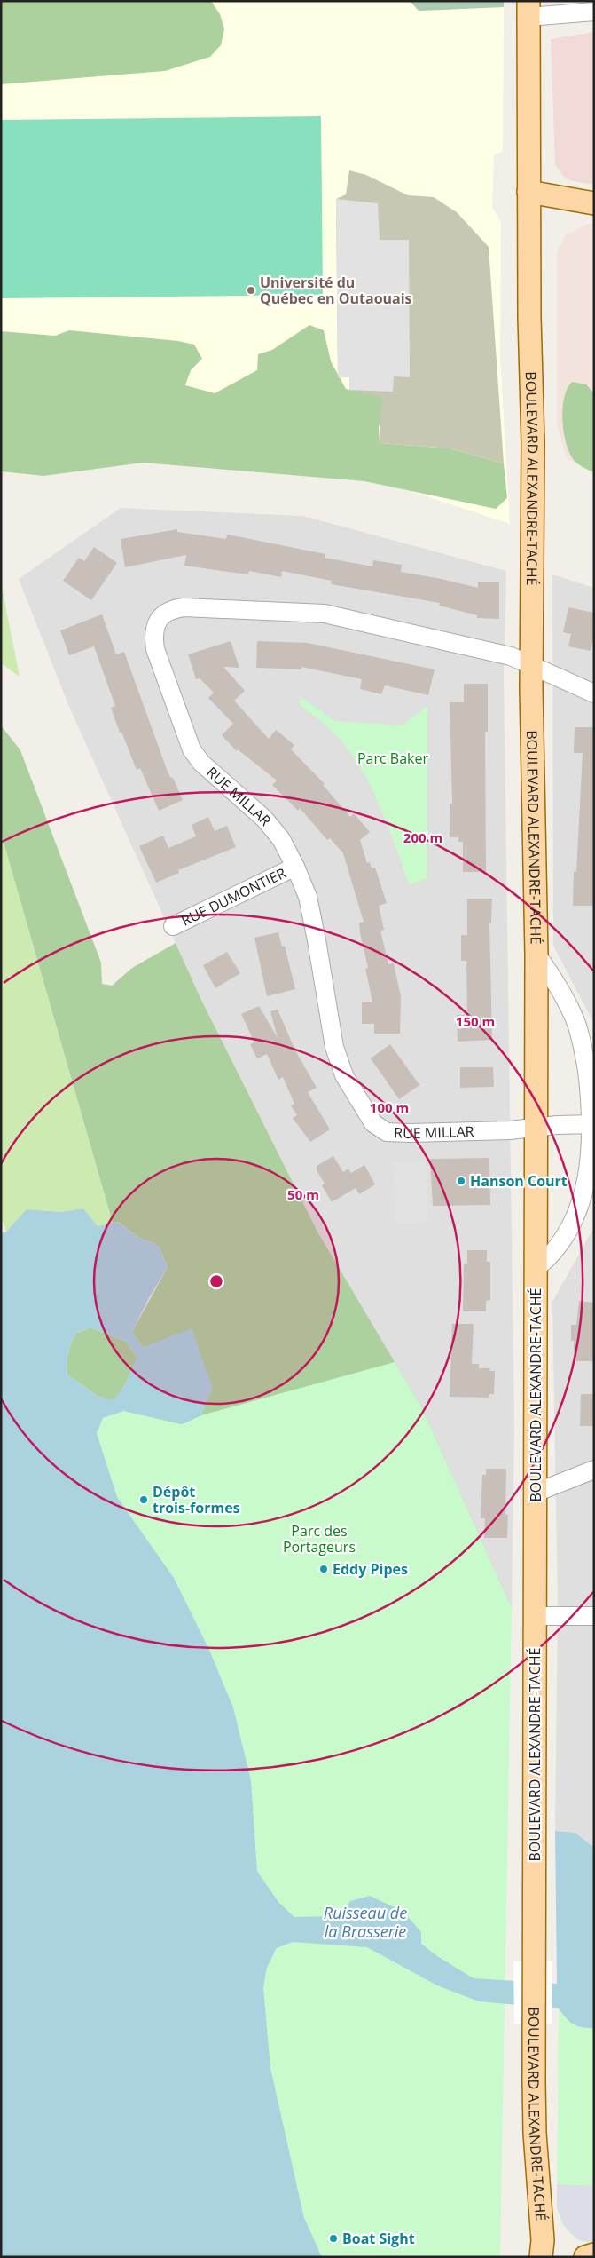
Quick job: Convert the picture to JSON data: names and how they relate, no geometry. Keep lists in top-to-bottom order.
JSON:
{
  "streets": {
    "main road": ["BOULEVARD ALEXANDRE-TACHÉ"],
    "street": ["RUE MILLAR", "RUE DUMONTIER"]
  },
  "crossings": [
    ["BOULEVARD ALEXANDRE-TACHÉ", "RUE MILLAR"],
    ["RUE MILLAR", "RUE DUMONTIER"]
  ],
  "water": ["Ruisseau de la Brasserie"],
  "parks": ["Parc Baker", "Parc des Portageurs"],
  "places": [
    "Université du Québec en Outaouais",
    "Hanson Court",
    "Dépôt trois-formes",
    "Eddy Pipes",
    "Boat Sight"
  ],
  "rings": [
    "200 m",
    "150 m",
    "100 m",
    "50 m"
  ]
}
